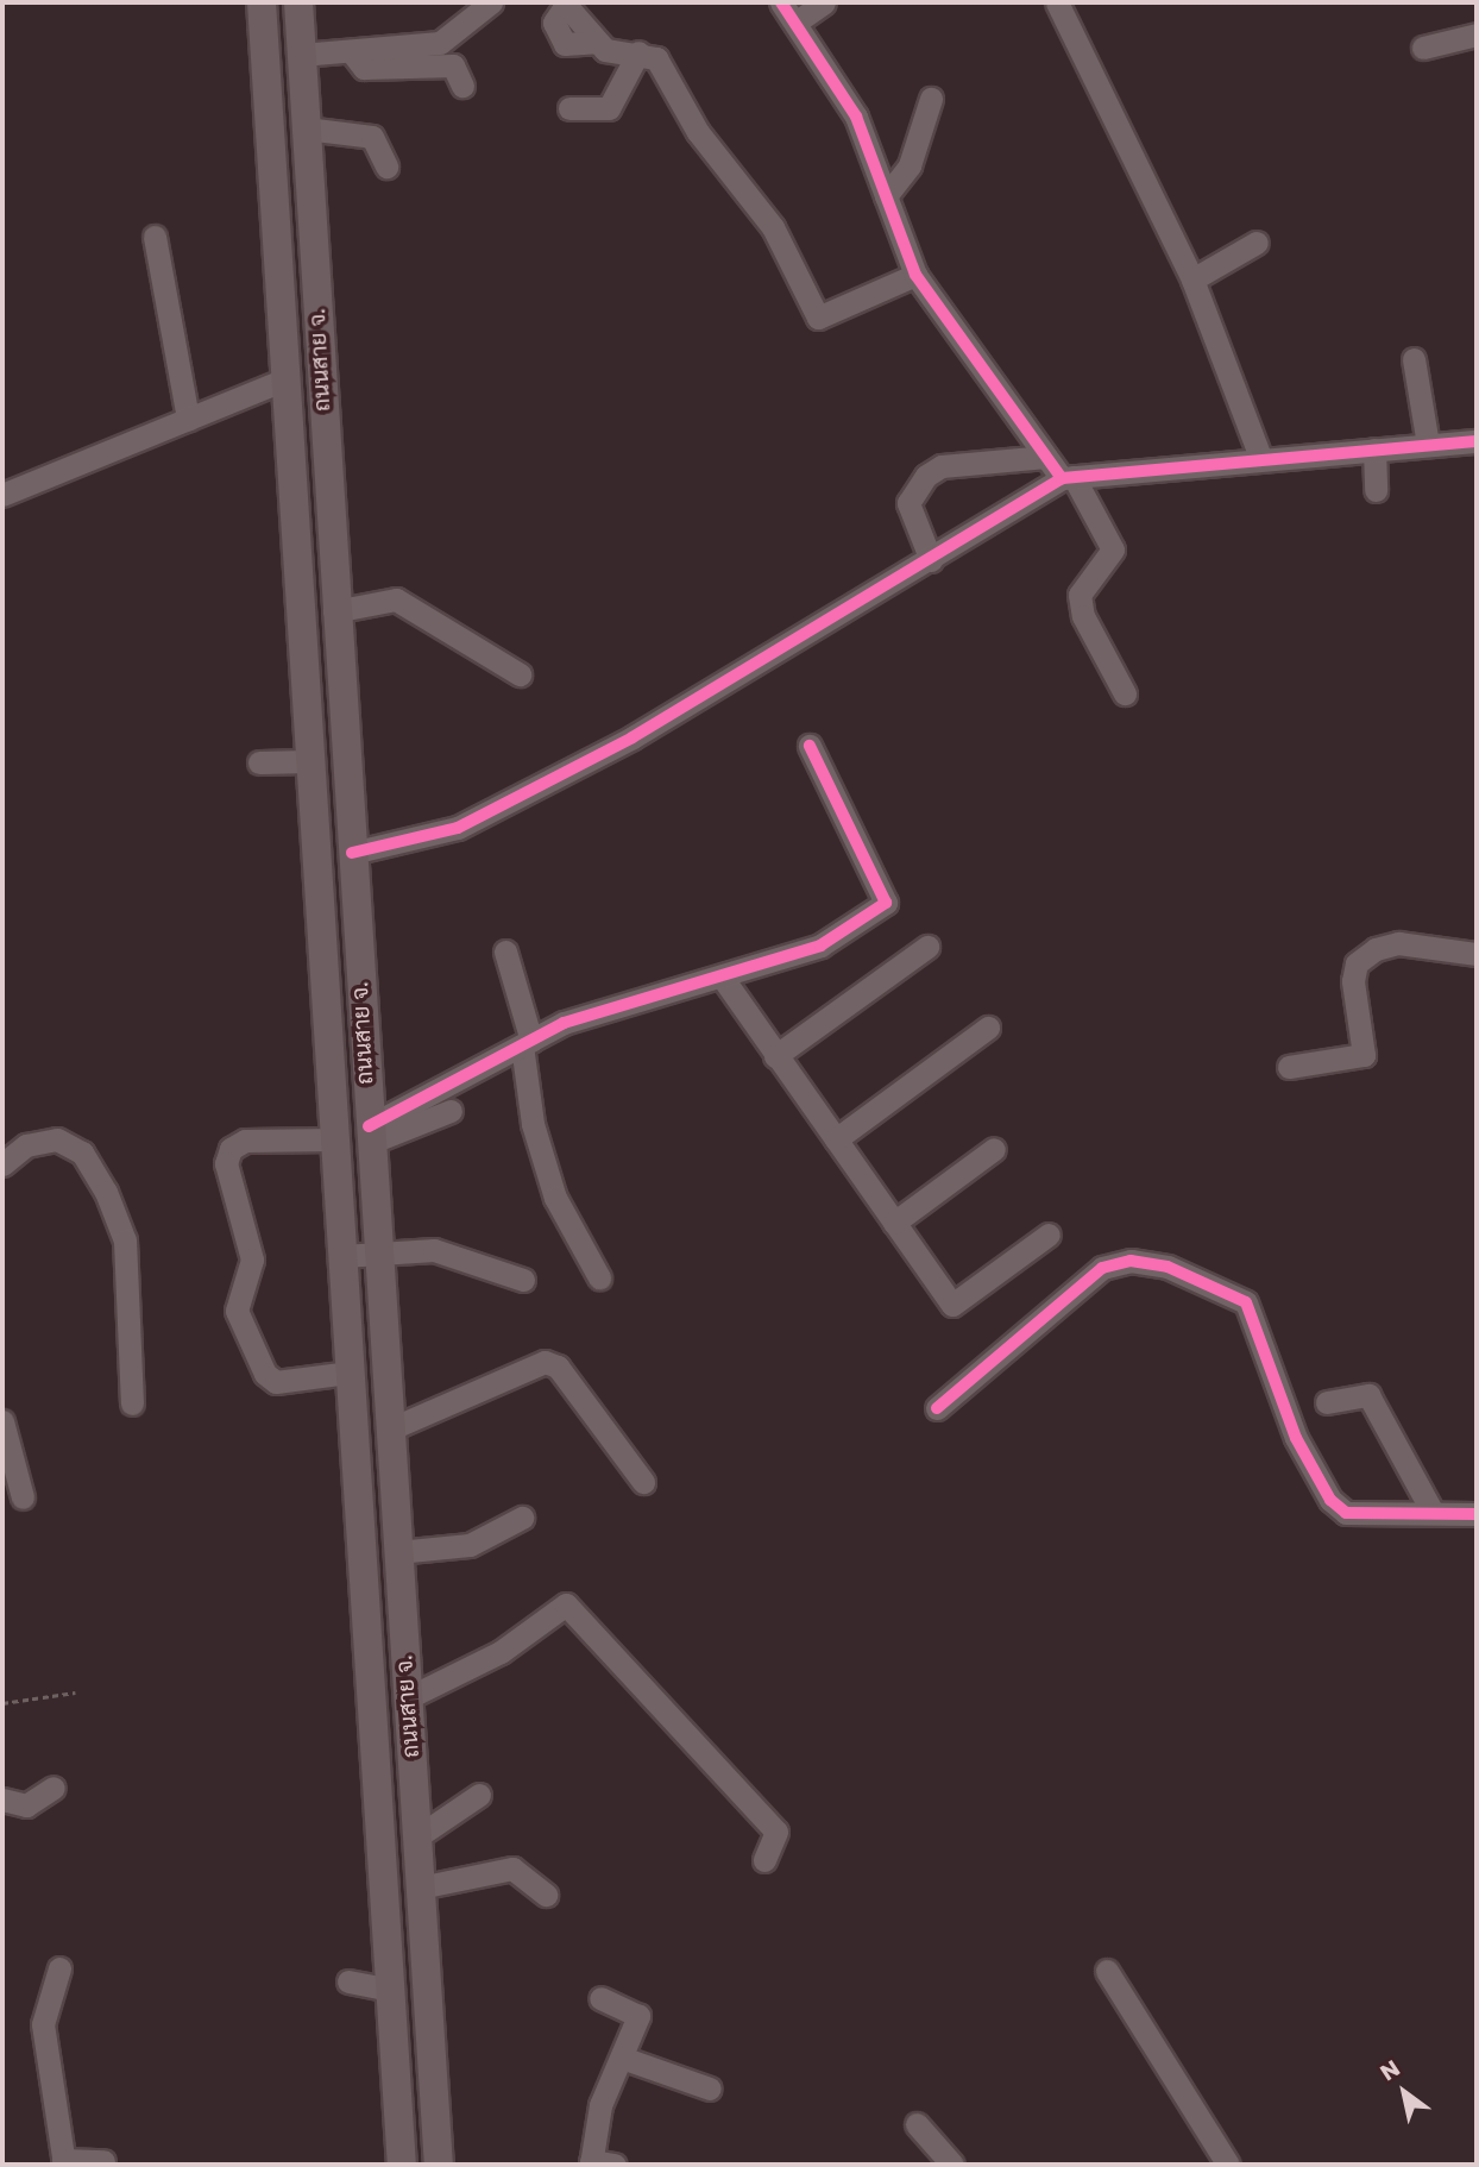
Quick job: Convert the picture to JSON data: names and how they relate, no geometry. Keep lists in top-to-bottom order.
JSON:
{
  "streets": {
    "main road": ["ถนนสาย จ."]
  },
  "north": "top left"
}
